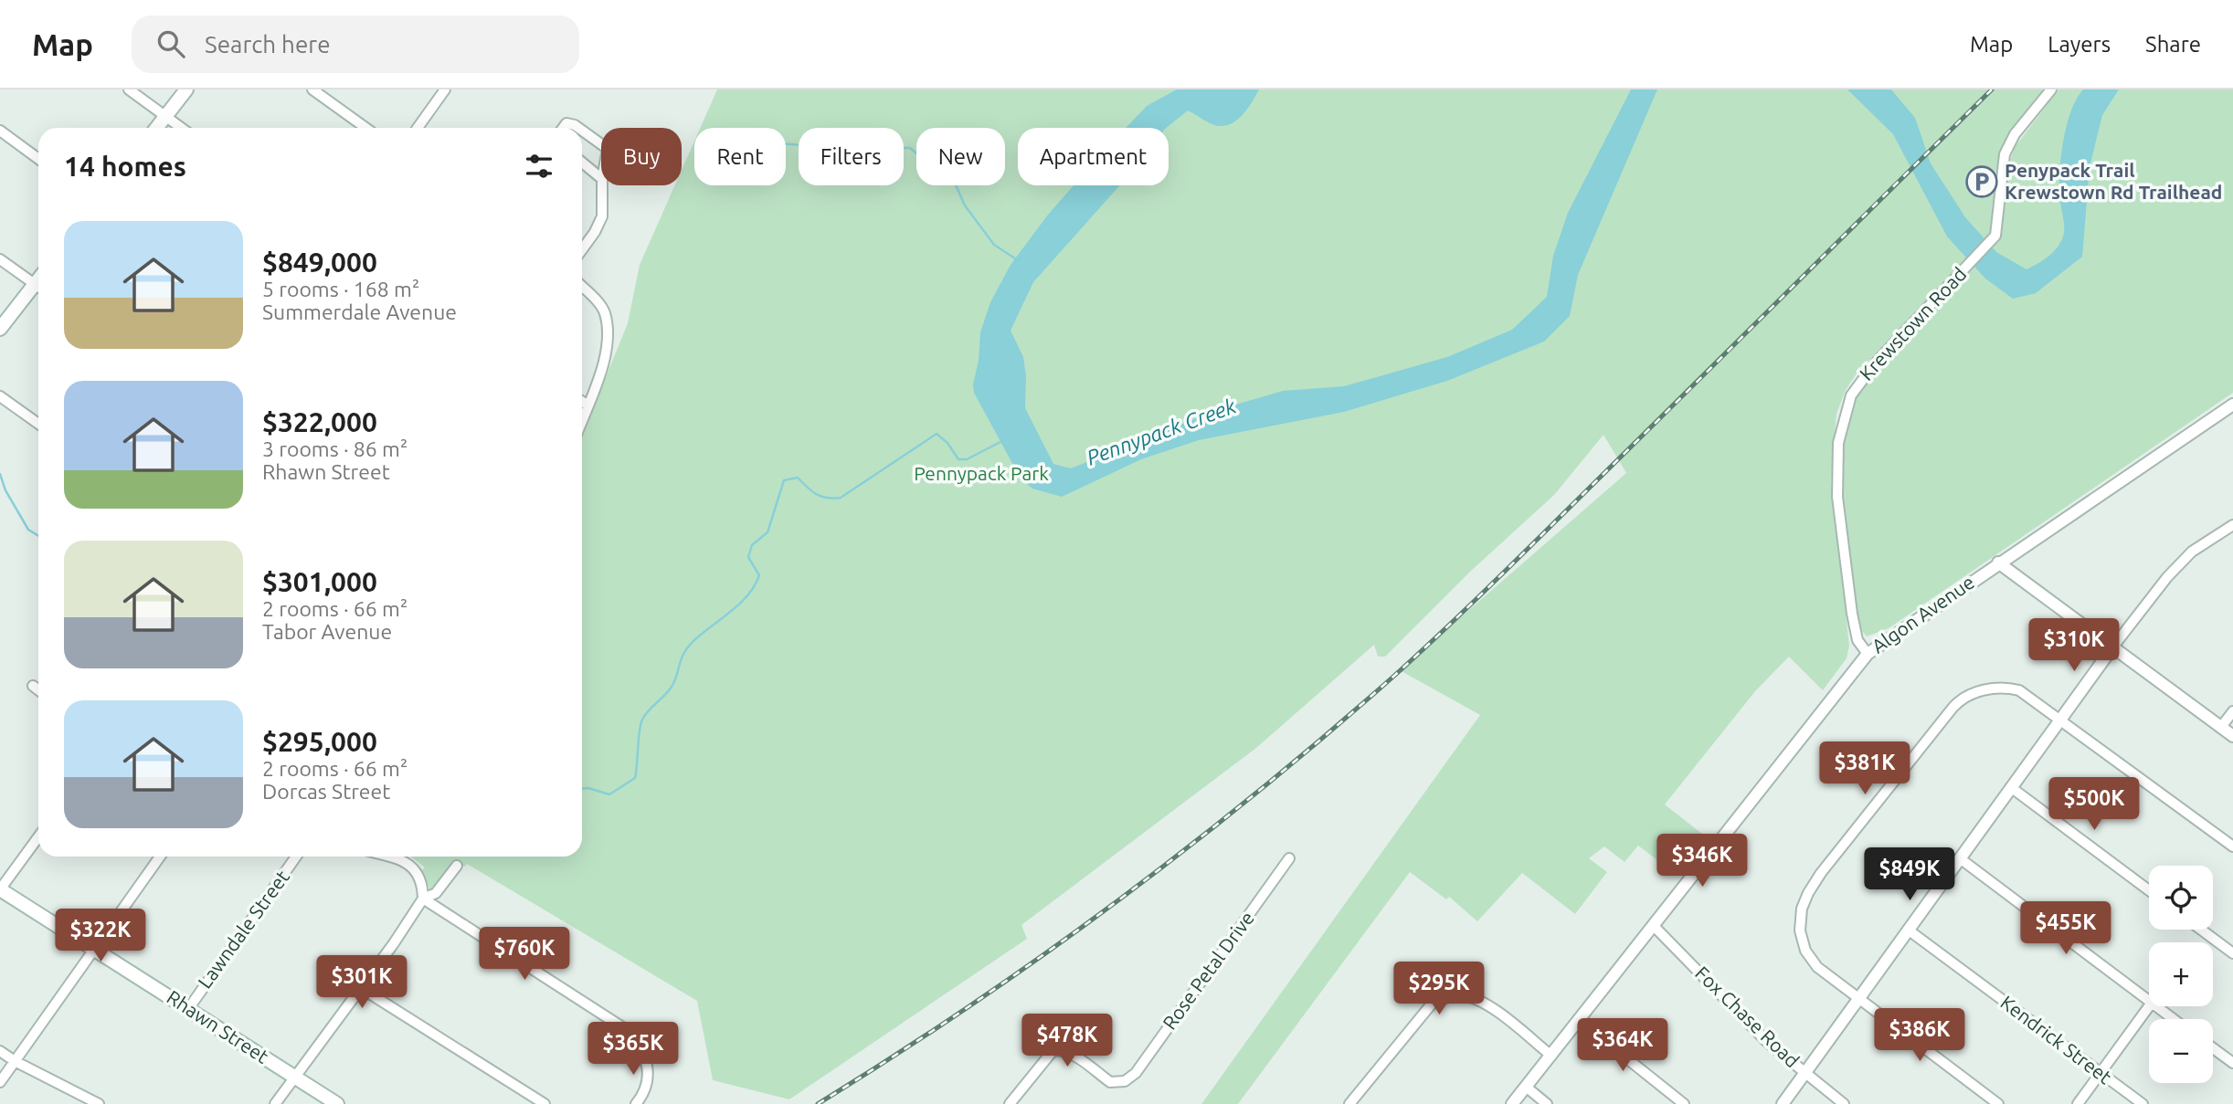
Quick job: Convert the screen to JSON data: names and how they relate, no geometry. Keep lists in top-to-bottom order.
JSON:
{
  "streets": {
    "main road": ["Rhawn Street"],
    "street": [
      "Krewstown Road",
      "Algon Avenue",
      "Lawndale Street",
      "Rose Petal Drive",
      "Fox Chase Road",
      "Kendrick Street"
    ]
  },
  "crossings": [
    ["Krewstown Road", "Algon Avenue"],
    ["Algon Avenue", "Fox Chase Road"],
    ["Lawndale Street", "Rhawn Street"]
  ],
  "water": ["Pennypack Creek"],
  "parks": ["Pennypack Park"],
  "places": {
    "parking": ["Penypack Trail Krewstown Rd Trailhead"]
  },
  "page": {
    "header": "Map",
    "search": "Search here",
    "nav": ["Map", "Layers", "Share"],
    "chip": [
      "Buy",
      "Rent",
      "Filters",
      "New",
      "Apartment"
    ],
    "heading": "14 homes",
    "list": [
      {
        "name": "$849,000",
        "note": "5 rooms · 168 m² · Summerdale Avenue"
      },
      {
        "name": "$322,000",
        "note": "3 rooms · 86 m² · Rhawn Street"
      },
      {
        "name": "$301,000",
        "note": "2 rooms · 66 m² · Tabor Avenue"
      },
      {
        "name": "$295,000",
        "note": "2 rooms · 66 m² · Dorcas Street"
      }
    ],
    "price": [
      "$310K",
      "$381K",
      "$500K",
      "$346K",
      "$849K",
      "$455K",
      "$322K",
      "$760K",
      "$301K",
      "$295K",
      "$386K",
      "$478K",
      "$364K",
      "$365K"
    ],
    "map_buttons": ["+", "−"]
  }
}
